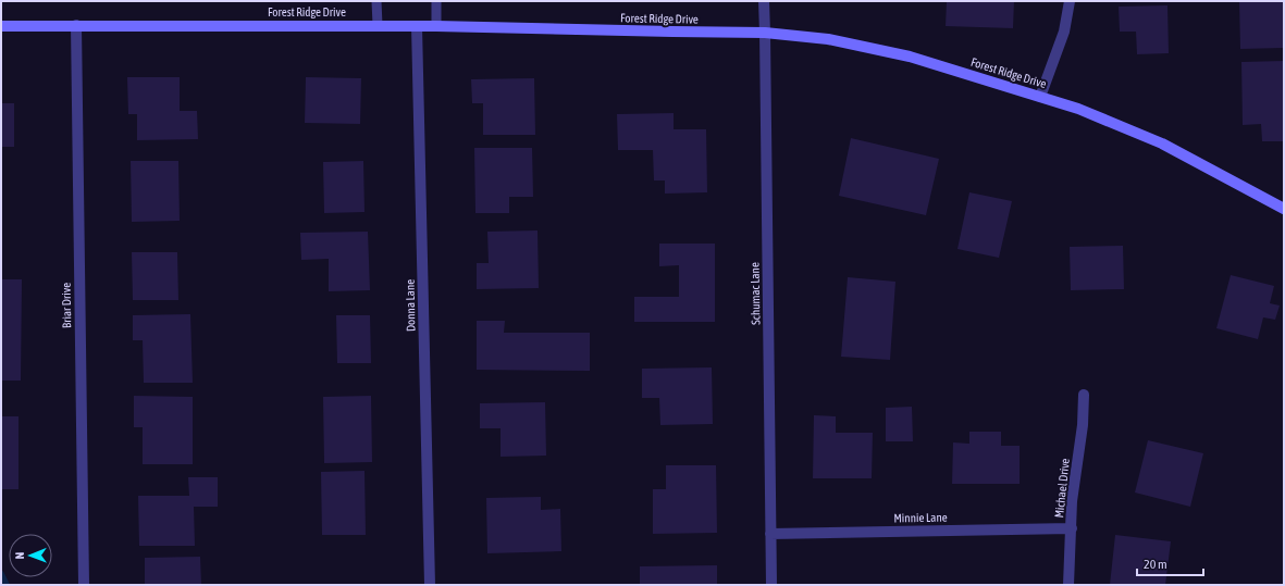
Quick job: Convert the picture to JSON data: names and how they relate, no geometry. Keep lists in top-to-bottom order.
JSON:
{
  "streets": {
    "main road": ["Forest Ridge Drive"],
    "street": [
      "Schumac Lane",
      "Briar Drive",
      "Donna Lane",
      "Michael Drive",
      "Minnie Lane"
    ]
  },
  "crossings": [
    ["Forest Ridge Drive", "Schumac Lane"],
    ["Forest Ridge Drive", "Briar Drive"],
    ["Forest Ridge Drive", "Donna Lane"],
    ["Schumac Lane", "Minnie Lane"],
    ["Michael Drive", "Minnie Lane"]
  ],
  "scale_bar": "20 m",
  "north": "left"
}
